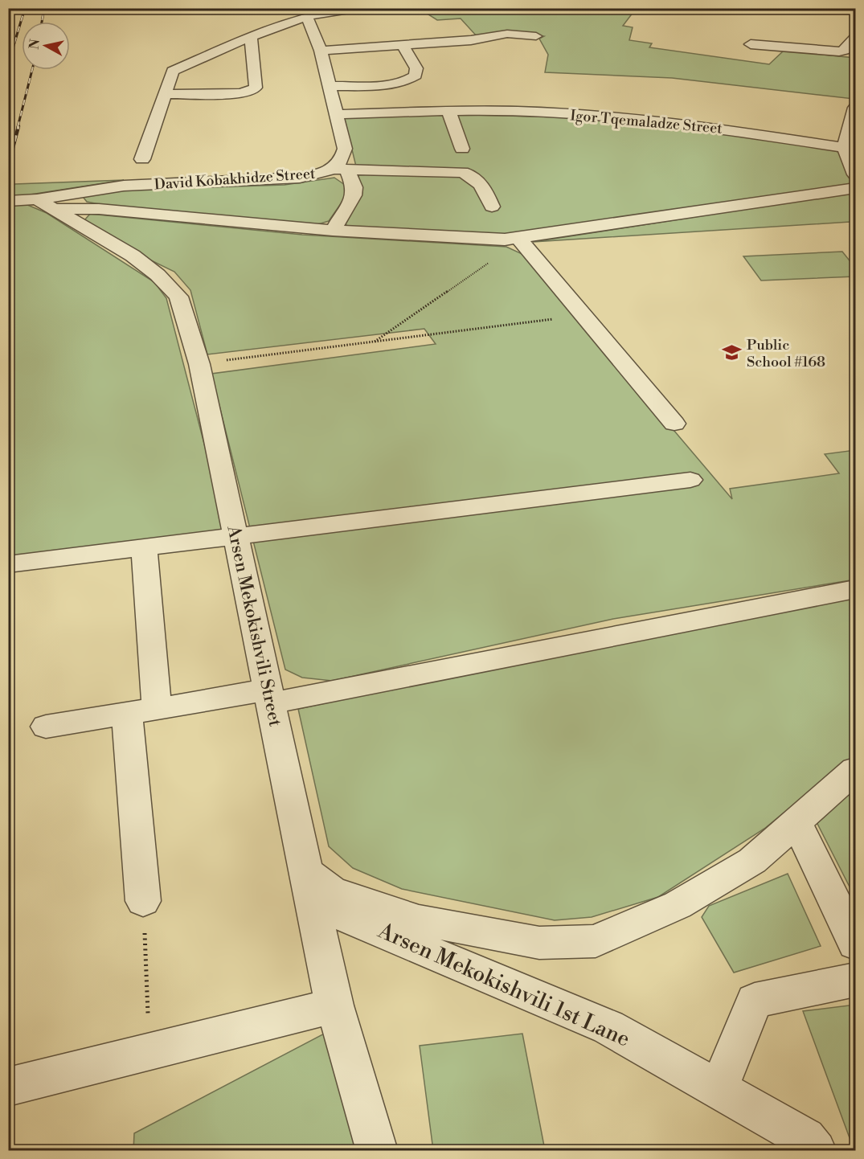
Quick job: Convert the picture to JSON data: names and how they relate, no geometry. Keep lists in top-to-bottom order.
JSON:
{
  "streets": {
    "street": [
      "Igor Tqemaladze Street",
      "David Kobakhidze Street",
      "Arsen Mekokishvili Street",
      "Arsen Mekokishvili 1st Lane"
    ]
  },
  "crossings": [
    ["Igor Tqemaladze Street", "David Kobakhidze Street"],
    ["David Kobakhidze Street", "Arsen Mekokishvili Street"],
    ["Arsen Mekokishvili Street", "Arsen Mekokishvili 1st Lane"]
  ],
  "places": {
    "school or university": ["Public School #168"]
  },
  "north": "left"
}
